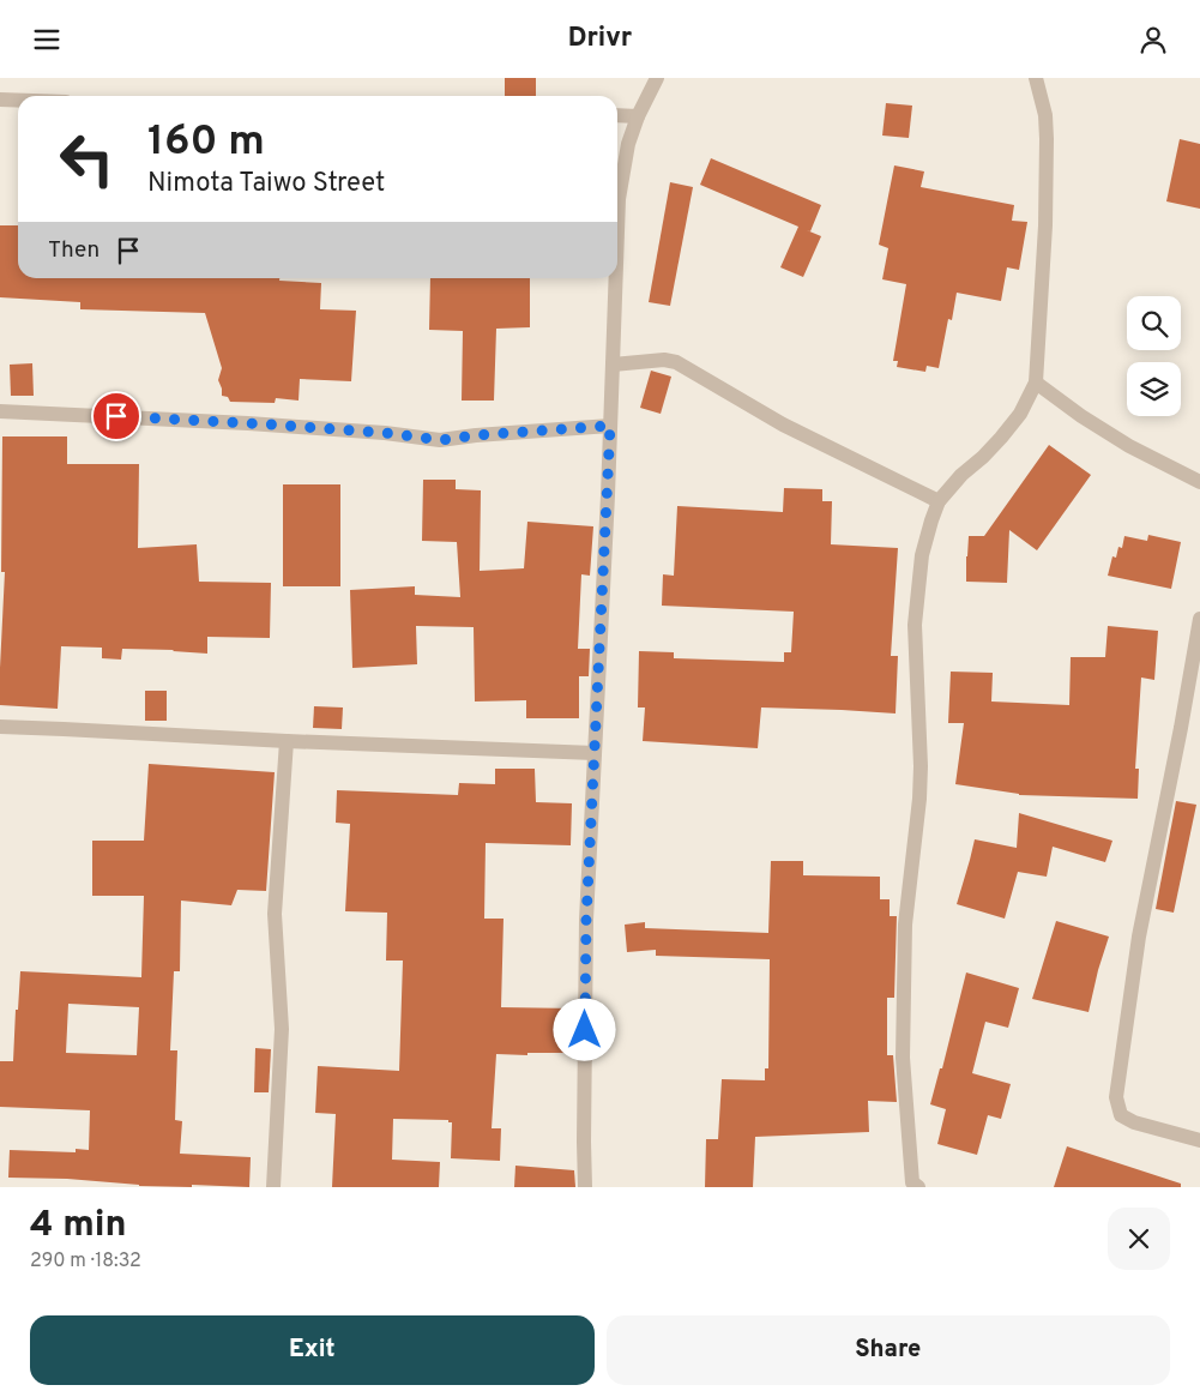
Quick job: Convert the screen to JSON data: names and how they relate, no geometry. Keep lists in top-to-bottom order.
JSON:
{
  "page": {
    "header": "Drivr",
    "turn": ["160 m", "Nimota Taiwo Street"],
    "then": "Then",
    "heading": ["4 min", "290 m · 18:32"],
    "buttons": ["Exit", "Share"]
  }
}
